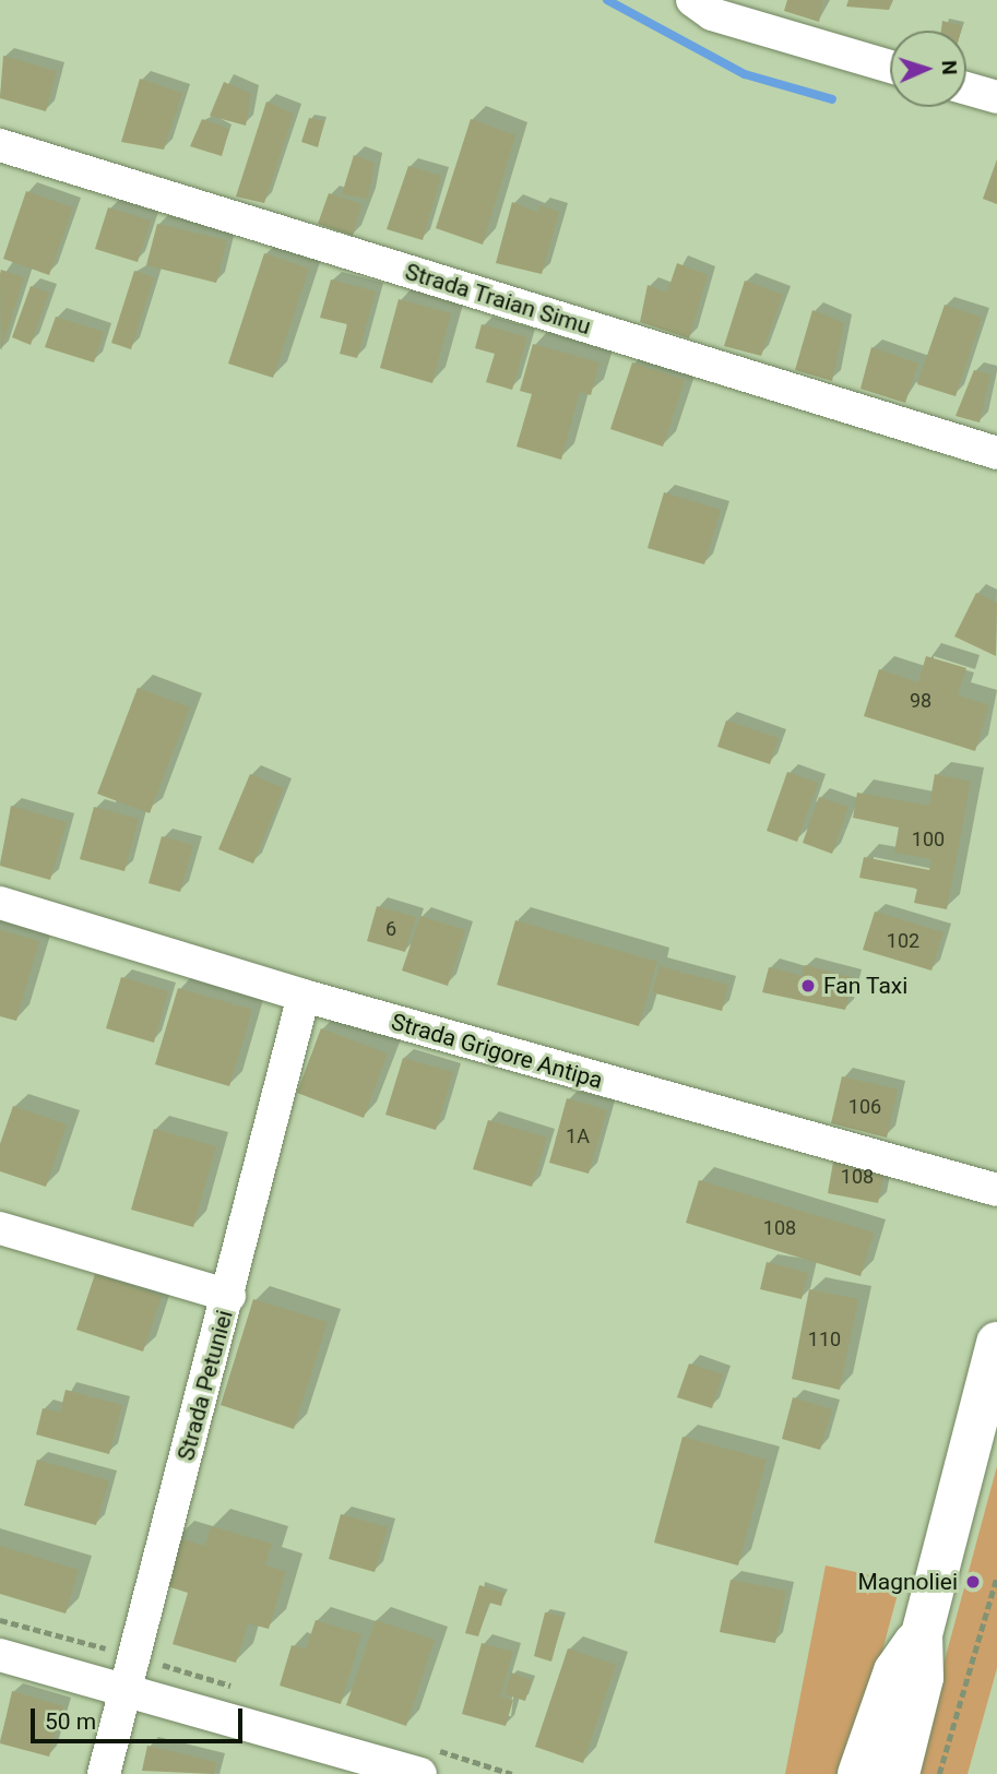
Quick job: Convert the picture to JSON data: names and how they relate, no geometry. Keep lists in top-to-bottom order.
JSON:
{
  "streets": {
    "street": ["Strada Traian Simu", "Strada Grigore Antipa", "Strada Petuniei"]
  },
  "crossings": [
    ["Strada Grigore Antipa", "Strada Petuniei"]
  ],
  "places": ["Fan Taxi", "Magnoliei"],
  "house_numbers": [
    "98",
    "100",
    "6",
    "102",
    "106",
    "1A",
    "108",
    "108",
    "110"
  ],
  "scale_bar": "50 m",
  "north": "right"
}
